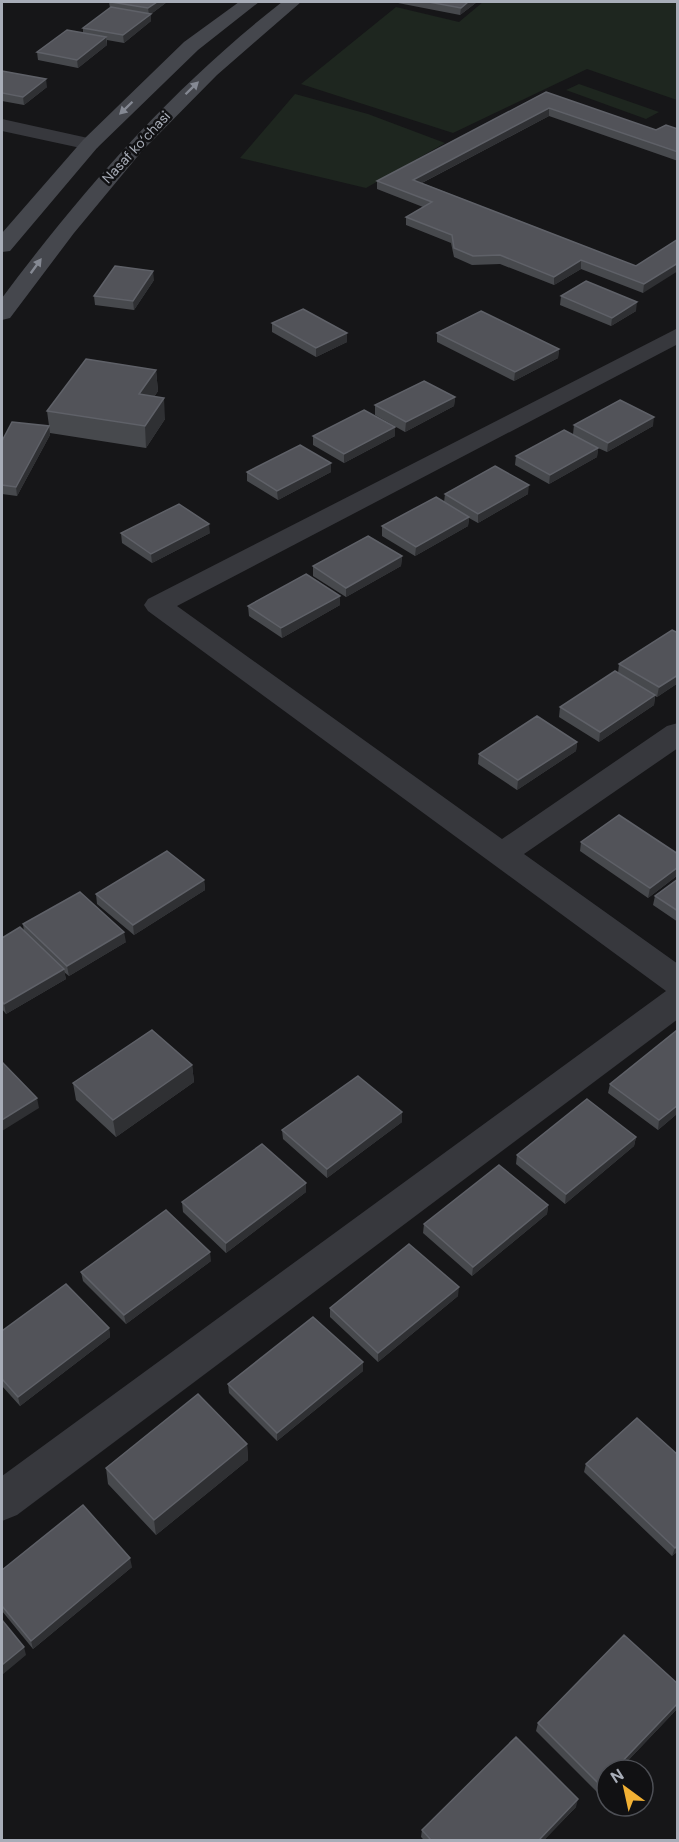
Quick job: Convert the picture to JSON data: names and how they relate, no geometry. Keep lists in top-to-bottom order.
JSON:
{
  "streets": {
    "main road": ["Nasaf ko‘chasi"]
  },
  "north": "top left"
}
